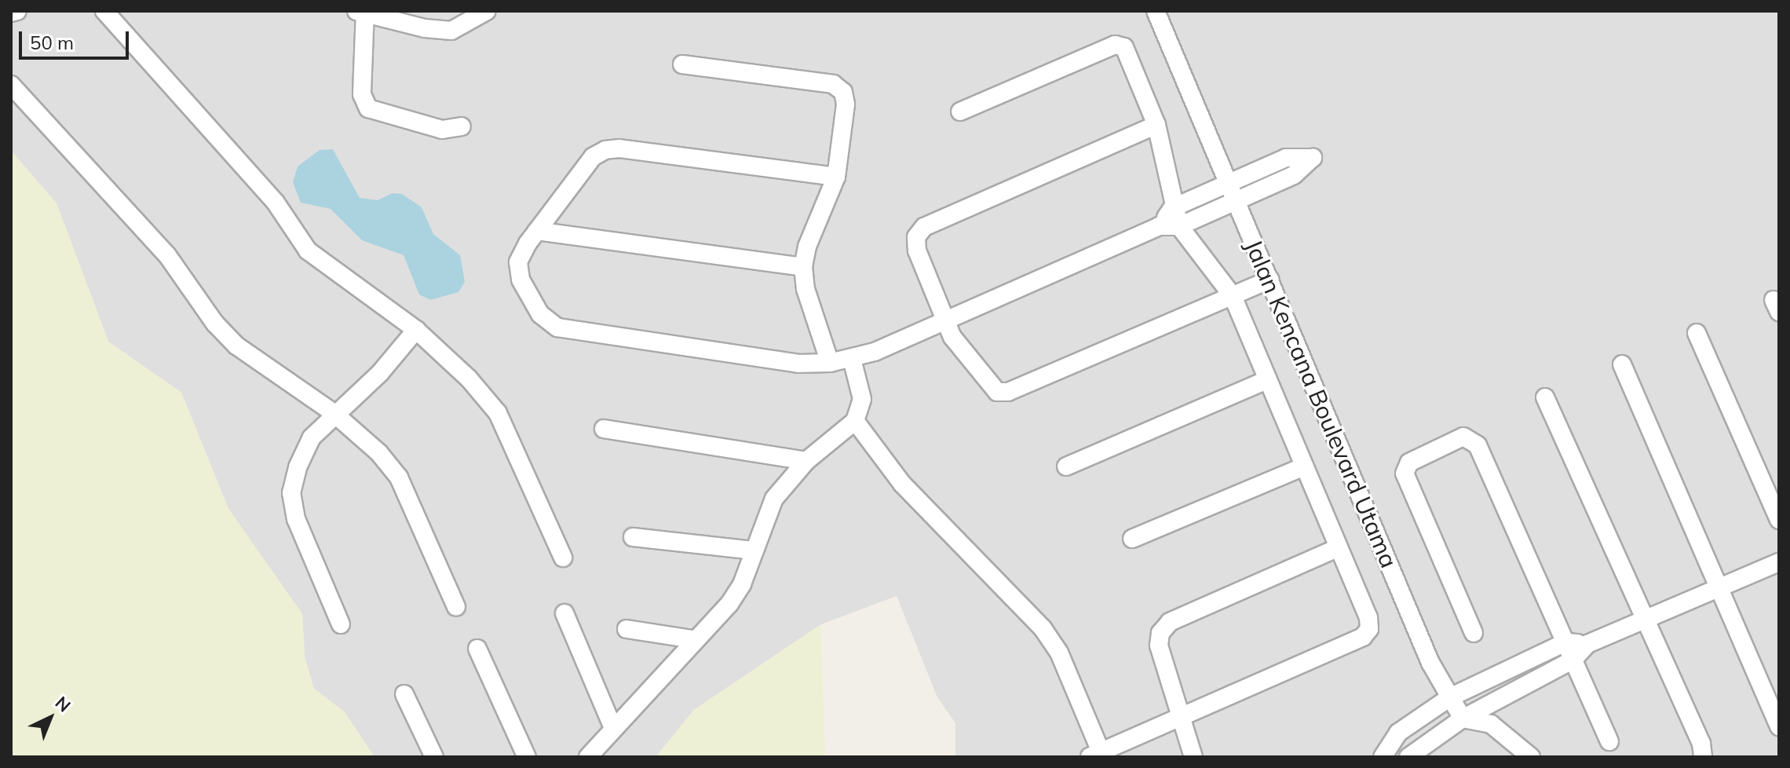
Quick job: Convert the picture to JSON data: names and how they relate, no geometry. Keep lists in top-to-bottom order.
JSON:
{
  "streets": {
    "street": ["Jalan Kencana Boulevard Utama"]
  },
  "scale_bar": "50 m",
  "north": "top right"
}
